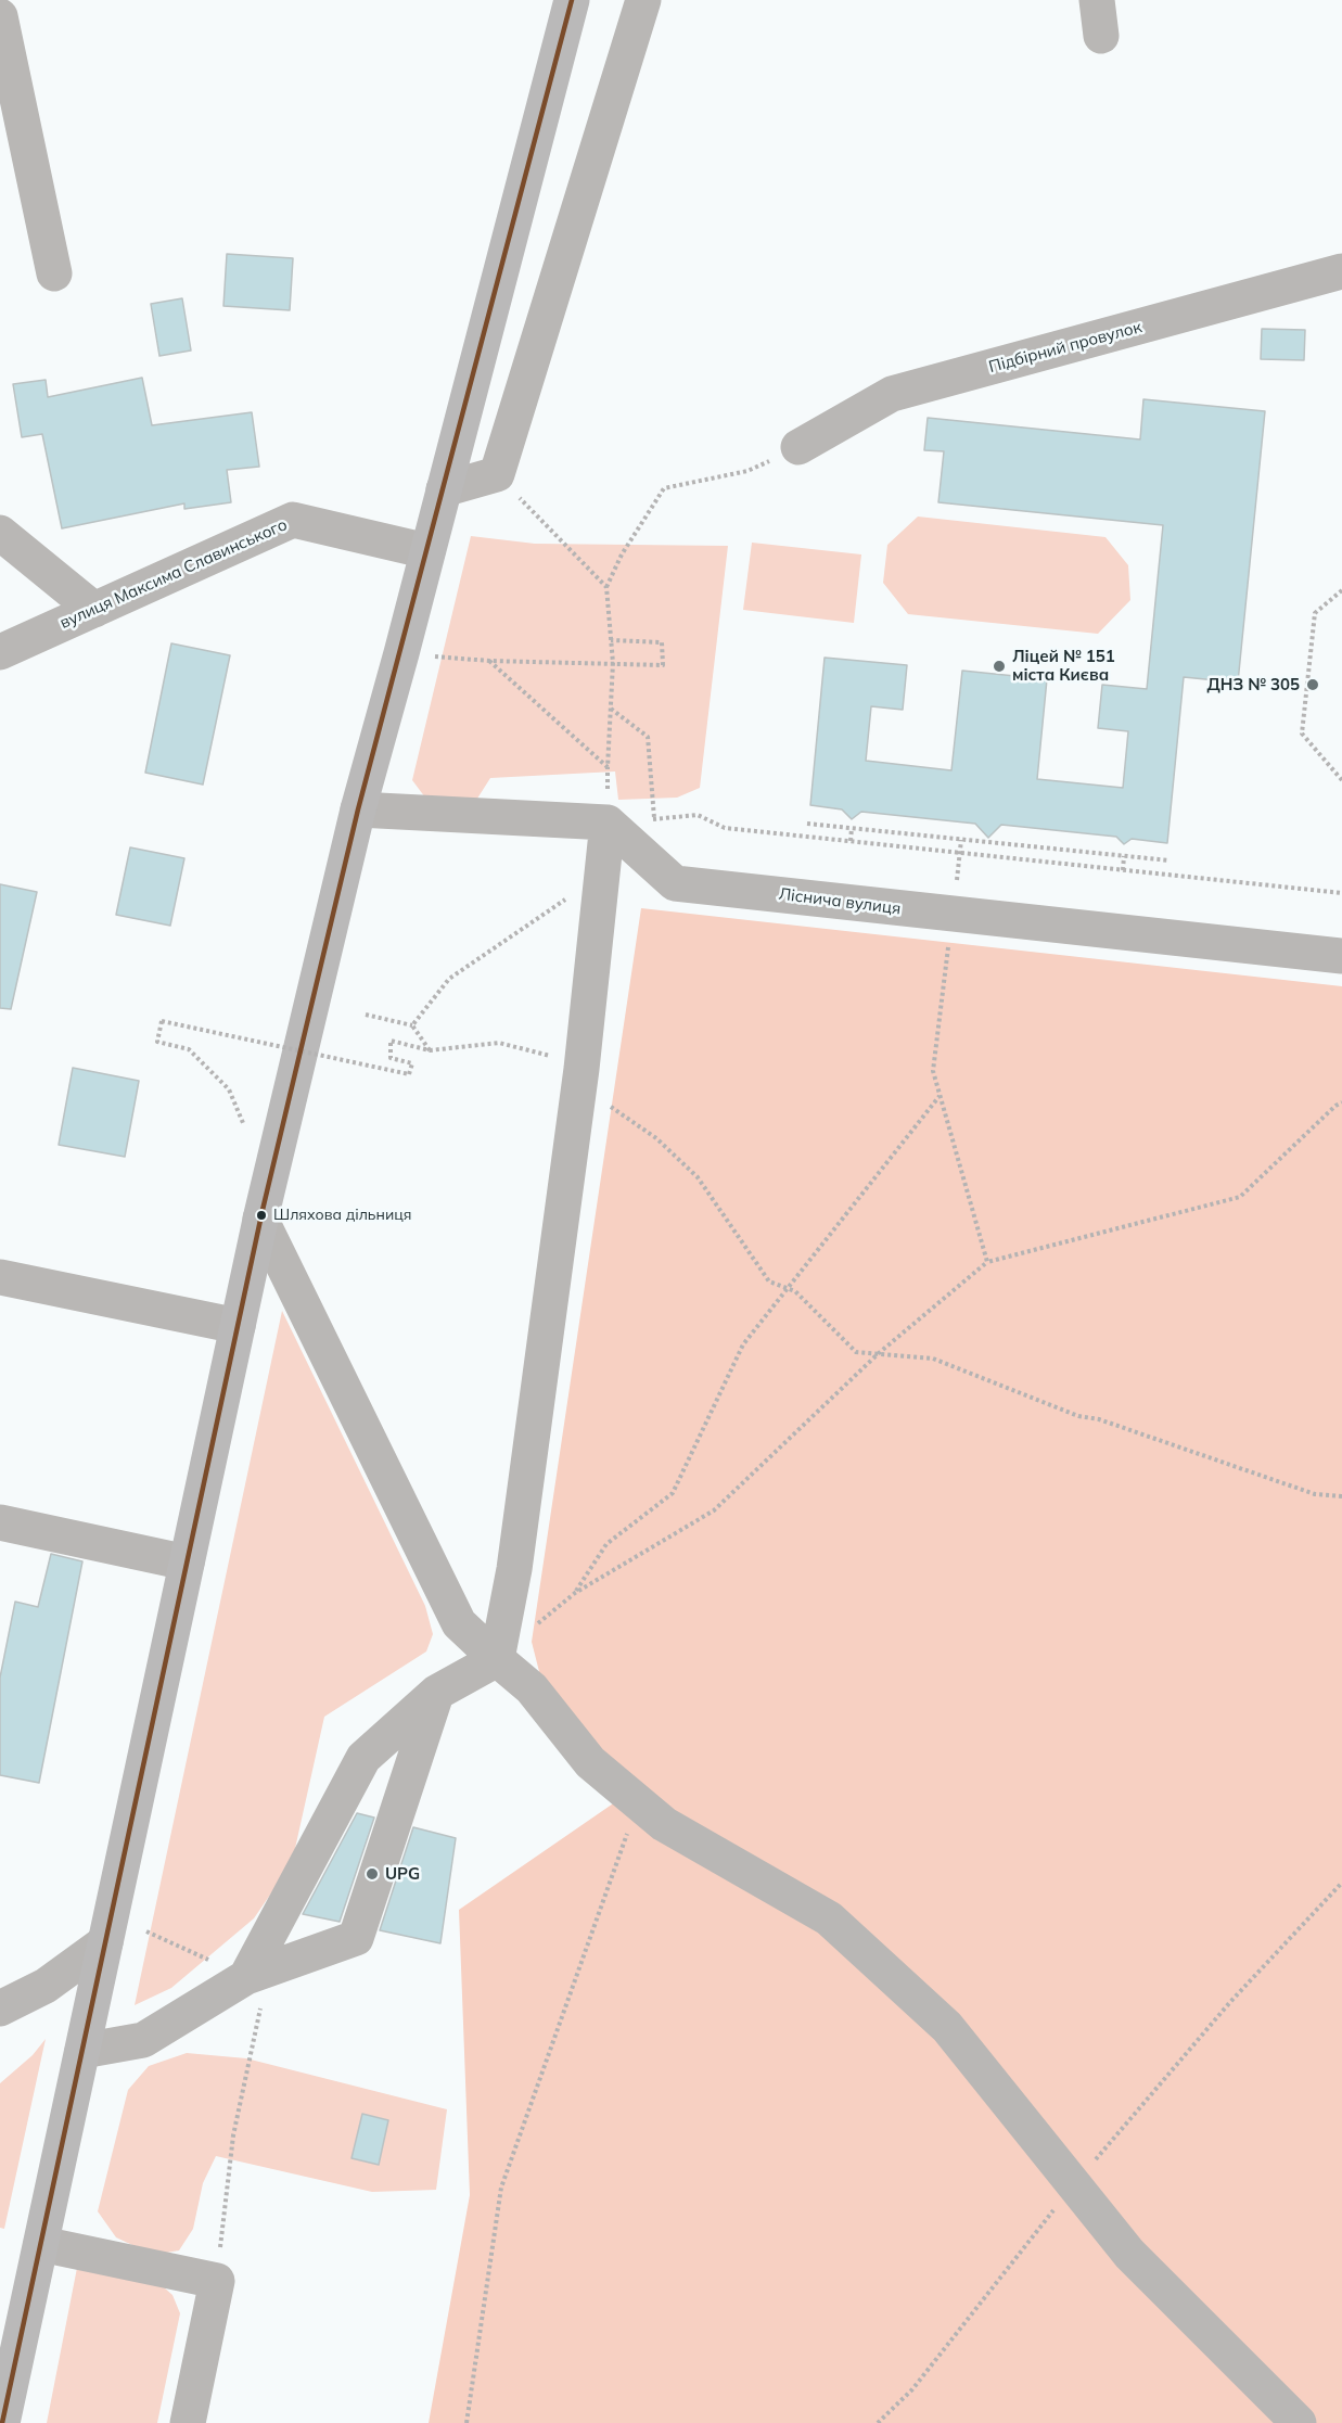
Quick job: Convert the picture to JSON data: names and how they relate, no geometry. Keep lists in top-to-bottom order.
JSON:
{
  "streets": {
    "street": ["Підбірний провулок", "вулиця Максима Славинського", "Ліснича вулиця"]
  },
  "places": [
    "Ліцей № 151 міста Києва",
    "ДНЗ № 305",
    "Шляхова дільниця",
    "UPG"
  ]
}
